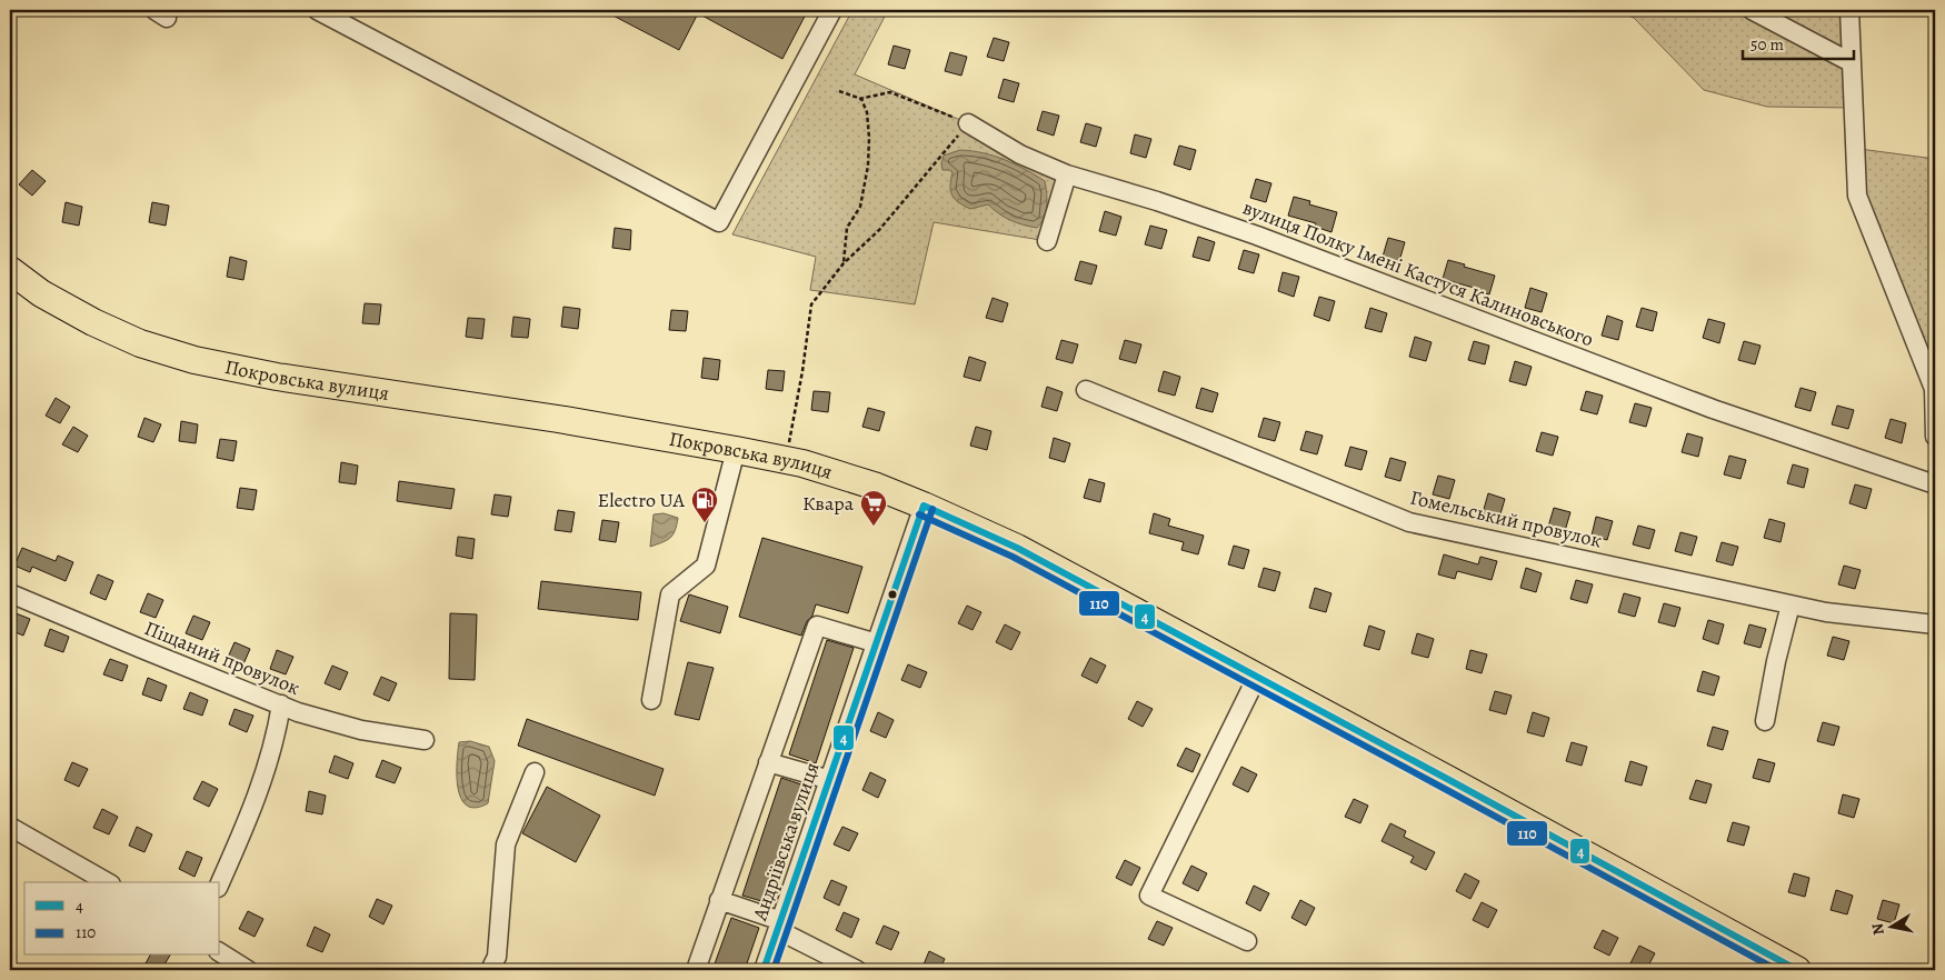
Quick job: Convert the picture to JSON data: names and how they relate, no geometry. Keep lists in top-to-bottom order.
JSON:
{
  "streets": {
    "highway": ["Покровська вулиця"],
    "street": [
      "вулиця Полку Імені Кастуся Калиновського",
      "Гомельський провулок",
      "Піщаний провулок",
      "Андріївська вулиця"
    ]
  },
  "crossings": [
    ["Покровська вулиця", "Андріївська вулиця"]
  ],
  "places": {
    "fuel station": ["Electro UA"],
    "supermarket": ["Квара"]
  },
  "lines": ["transit line 4", "transit line 110"],
  "legend": ["4", "110"],
  "scale_bar": "50 m",
  "north": "left"
}
